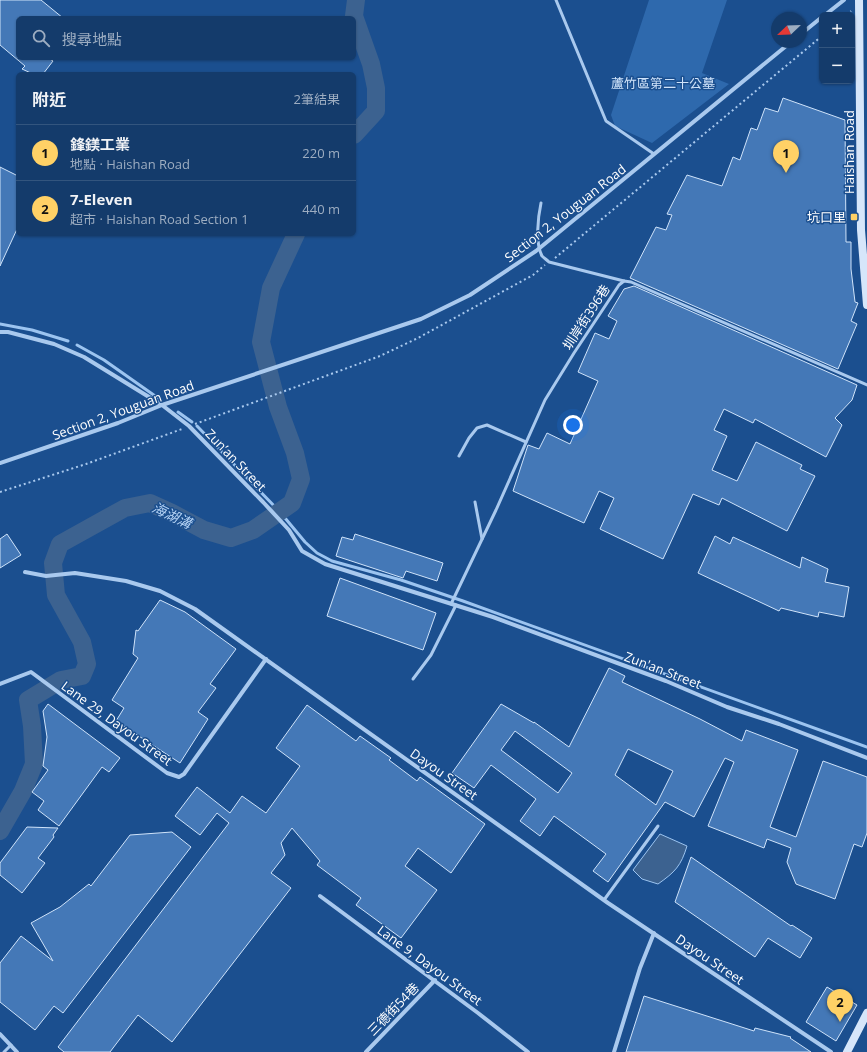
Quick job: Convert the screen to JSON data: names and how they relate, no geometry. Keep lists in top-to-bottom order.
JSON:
{
  "streets": {
    "main road": ["Haishan Road"],
    "street": [
      "Section 2, Youguan Road",
      "Zun’an Street",
      "Zun'an Street",
      "Lane 29, Dayou Street",
      "Dayou Street",
      "Lane 9, Dayou Street",
      "三德街54巷"
    ],
    "lane": ["圳岸街396巷"]
  },
  "crossings": [
    ["Section 2, Youguan Road", "Zun’an Street"],
    ["圳岸街396巷", "Zun’an Street"],
    ["圳岸街396巷", "Zun'an Street"],
    ["Zun’an Street", "Zun'an Street"],
    ["Lane 29, Dayou Street", "Dayou Street"],
    ["Lane 9, Dayou Street", "三德街54巷"]
  ],
  "water": ["海湖溝"],
  "parks": ["蘆竹區第二十公墓"],
  "places": {
    "transit": ["坑口里"]
  },
  "north": "bottom left",
  "page": {
    "map_buttons": ["+", "−"],
    "search": "搜尋地點",
    "heading": ["附近", "2筆結果"],
    "list": [
      {
        "mark": "1",
        "name": "鋒鎂工業",
        "note": "地點 · Haishan Road",
        "value": "220 m"
      },
      {
        "mark": "2",
        "name": "7-Eleven",
        "note": "超市 · Haishan Road Section 1",
        "value": "440 m"
      }
    ],
    "pins": ["1", "2"]
  }
}
